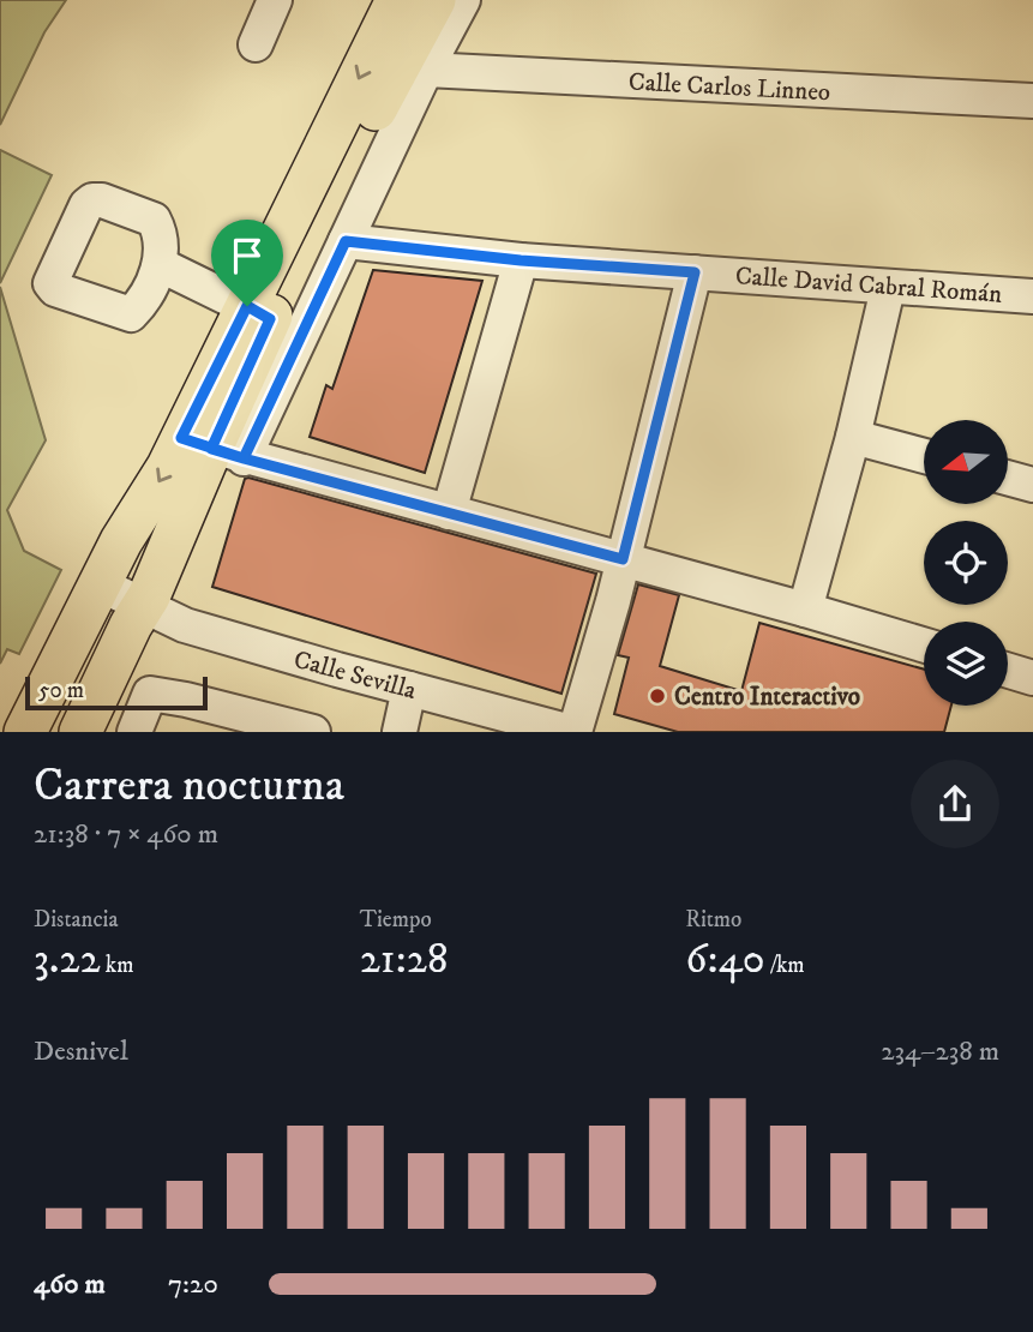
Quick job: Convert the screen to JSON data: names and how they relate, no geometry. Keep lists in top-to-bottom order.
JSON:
{
  "streets": {
    "street": ["Calle Carlos Linneo", "Calle David Cabral Román", "Calle Sevilla"]
  },
  "places": ["Centro Interactivo"],
  "scale_bar": "50 m",
  "north": "left",
  "page": {
    "scale": "50 m",
    "heading": ["Carrera nocturna", "21:38 · 7 × 460 m"],
    "stats": [
      ["Distancia", "3.22 km"],
      ["Tiempo", "21:28"],
      ["Ritmo", "6:40 /km"]
    ],
    "chart": ["Desnivel", "234–238 m"],
    "list": [
      {
        "name": "460 m",
        "note": "7:20"
      }
    ]
  }
}
